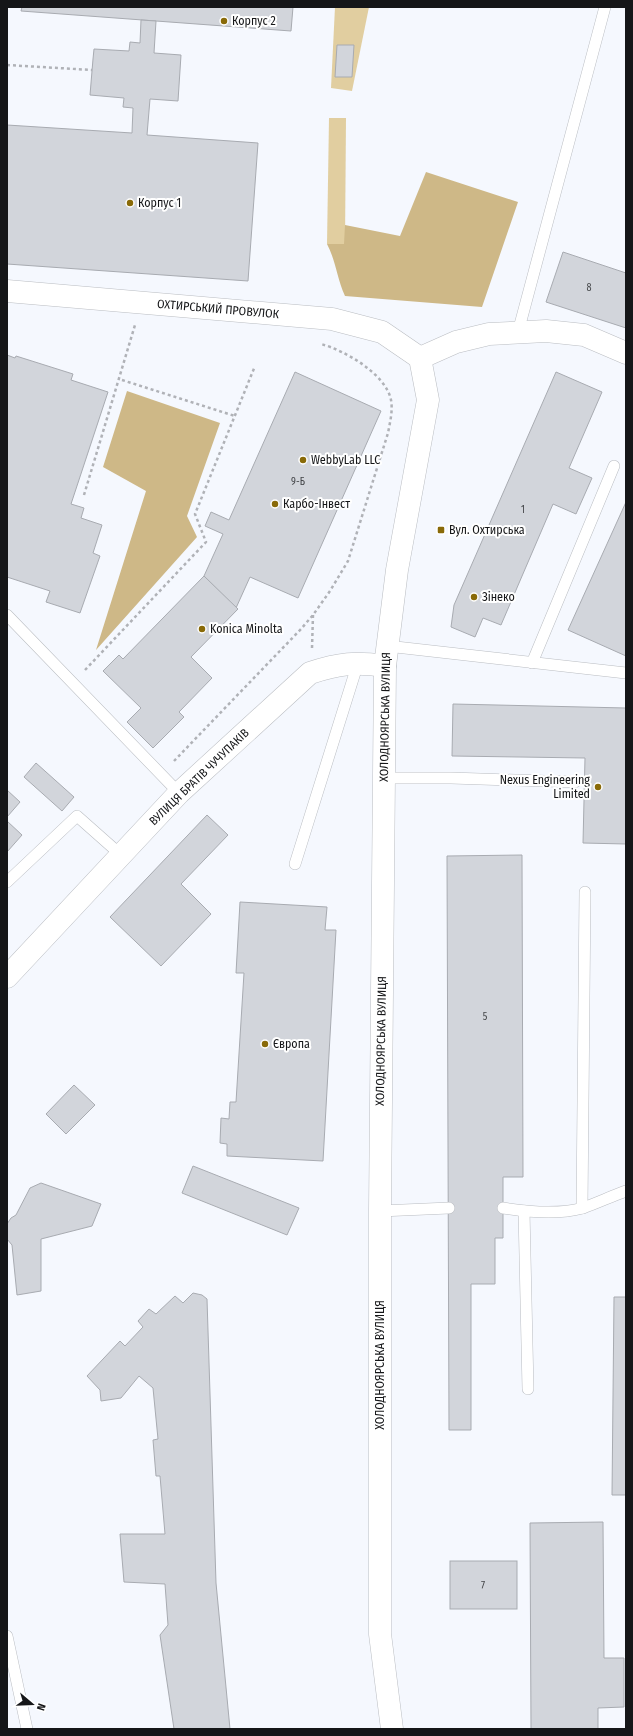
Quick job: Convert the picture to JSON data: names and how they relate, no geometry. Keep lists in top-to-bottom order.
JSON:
{
  "streets": {
    "main road": ["ОХТИРСЬКИЙ ПРОВУЛОК", "ХОЛОДНОЯРСЬКА ВУЛИЦЯ", "ВУЛИЦЯ БРАТІВ ЧУЧУПАКІВ"]
  },
  "crossings": [
    ["ОХТИРСЬКИЙ ПРОВУЛОК", "ХОЛОДНОЯРСЬКА ВУЛИЦЯ"],
    ["ХОЛОДНОЯРСЬКА ВУЛИЦЯ", "ВУЛИЦЯ БРАТІВ ЧУЧУПАКІВ"]
  ],
  "places": {
    "other": [
      "Корпус 2",
      "Корпус 1",
      "WebbyLab LLC",
      "Карбо-Інвест",
      "Зінеко",
      "Konica Minolta",
      "Nexus Engineering Limited",
      "Європа"
    ],
    "transit": ["Вул. Охтирська"]
  },
  "house_numbers": [
    "8",
    "9-Б",
    "1",
    "5",
    "7"
  ],
  "north": "right"
}
